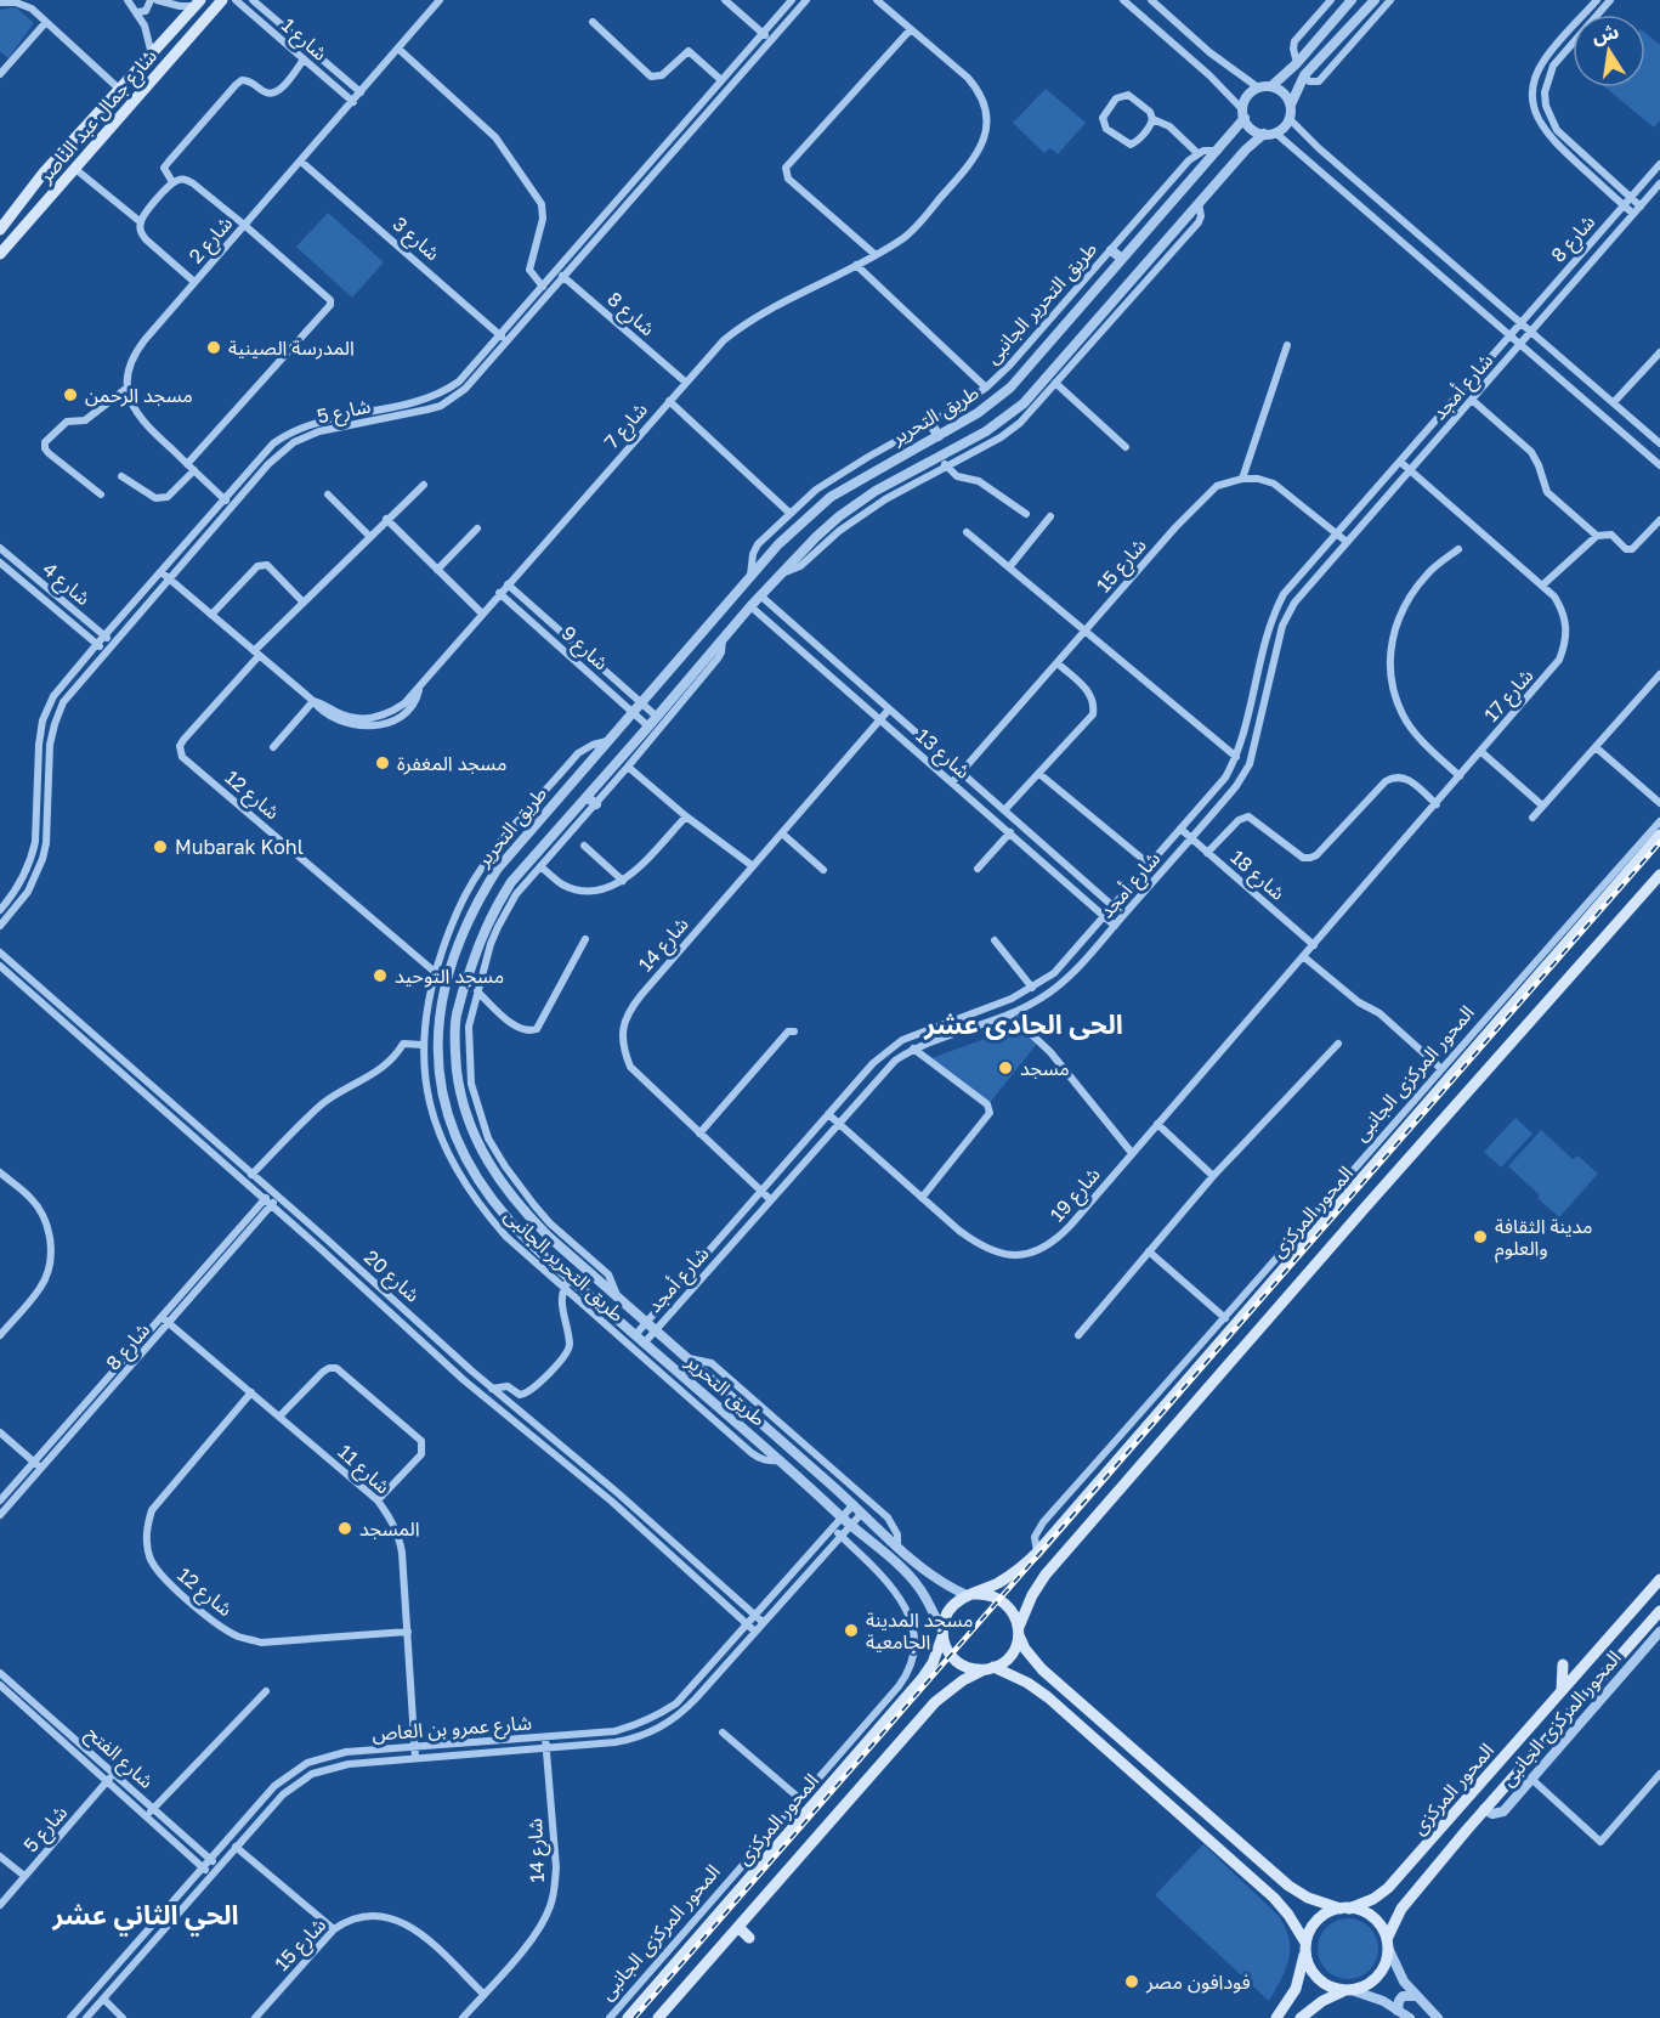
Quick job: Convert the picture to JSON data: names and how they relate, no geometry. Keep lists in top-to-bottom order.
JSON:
{
  "streets": {
    "main road": ["شارع جمال عبد الناصر", "المحور المركزى"],
    "street": [
      "شارع 1",
      "شارع 3",
      "شارع 8",
      "شارع 2",
      "طريق التحرير الجانبى",
      "شارع أمجد",
      "شارع 5",
      "طريق التحرير",
      "شارع 7",
      "شارع 15",
      "شارع 4",
      "شارع 9",
      "شارع 17",
      "شارع 13",
      "شارع 12",
      "شارع 18",
      "شارع 14",
      "المحور المركزى الجانبى",
      "شارع 19",
      "شارع 20",
      "شارع 11",
      "شارع عمرو بن العاص",
      "شارع الفتح"
    ]
  },
  "crossings": [
    ["شارع 1", "شارع 2"],
    ["شارع 3", "شارع 2"],
    ["شارع 3", "شارع 5"],
    ["شارع 8", "شارع أمجد"],
    ["شارع 8", "شارع 5"],
    ["شارع 8", "شارع 7"],
    ["شارع 8", "شارع 20"],
    ["شارع 8", "شارع 11"],
    ["طريق التحرير الجانبى", "طريق التحرير"],
    ["طريق التحرير الجانبى", "شارع 12"],
    ["شارع أمجد", "طريق التحرير"],
    ["شارع أمجد", "شارع 17"],
    ["شارع أمجد", "شارع 13"],
    ["شارع أمجد", "شارع 18"],
    ["شارع أمجد", "شارع 14"],
    ["شارع أمجد", "شارع 19"],
    ["شارع 5", "شارع 7"],
    ["شارع 5", "شارع 4"],
    ["شارع 5", "شارع الفتح"],
    ["طريق التحرير", "شارع 9"],
    ["طريق التحرير", "شارع 13"],
    ["طريق التحرير", "المحور المركزى"],
    ["طريق التحرير", "شارع عمرو بن العاص"],
    ["شارع 7", "شارع 9"],
    ["شارع 7", "شارع 12"],
    ["شارع 15", "شارع 13"],
    ["شارع 15", "شارع 14"],
    ["شارع 17", "شارع 18"],
    ["شارع 17", "شارع 19"],
    ["شارع 13", "شارع 14"],
    ["شارع 12", "شارع 11"],
    ["شارع 14", "شارع عمرو بن العاص"],
    ["المحور المركزى الجانبى", "المحور المركزى"],
    ["المحور المركزى الجانبى", "شارع عمرو بن العاص"],
    ["شارع 20", "شارع عمرو بن العاص"],
    ["شارع 11", "شارع عمرو بن العاص"],
    ["شارع عمرو بن العاص", "شارع الفتح"]
  ],
  "districts": ["الحى الحادى عشر", "الحي الثاني عشر"],
  "places": [
    "المدرسة الصينية",
    "مسجد الرحمن",
    "مسجد المغفرة",
    "Mubarak Kohl",
    "مسجد التوحيد",
    "مسجد",
    "مدينة الثقافة والعلوم",
    "المسجد",
    "مسجد المدينة الجامعية",
    "فودافون مصر"
  ],
  "north": "top"
}
